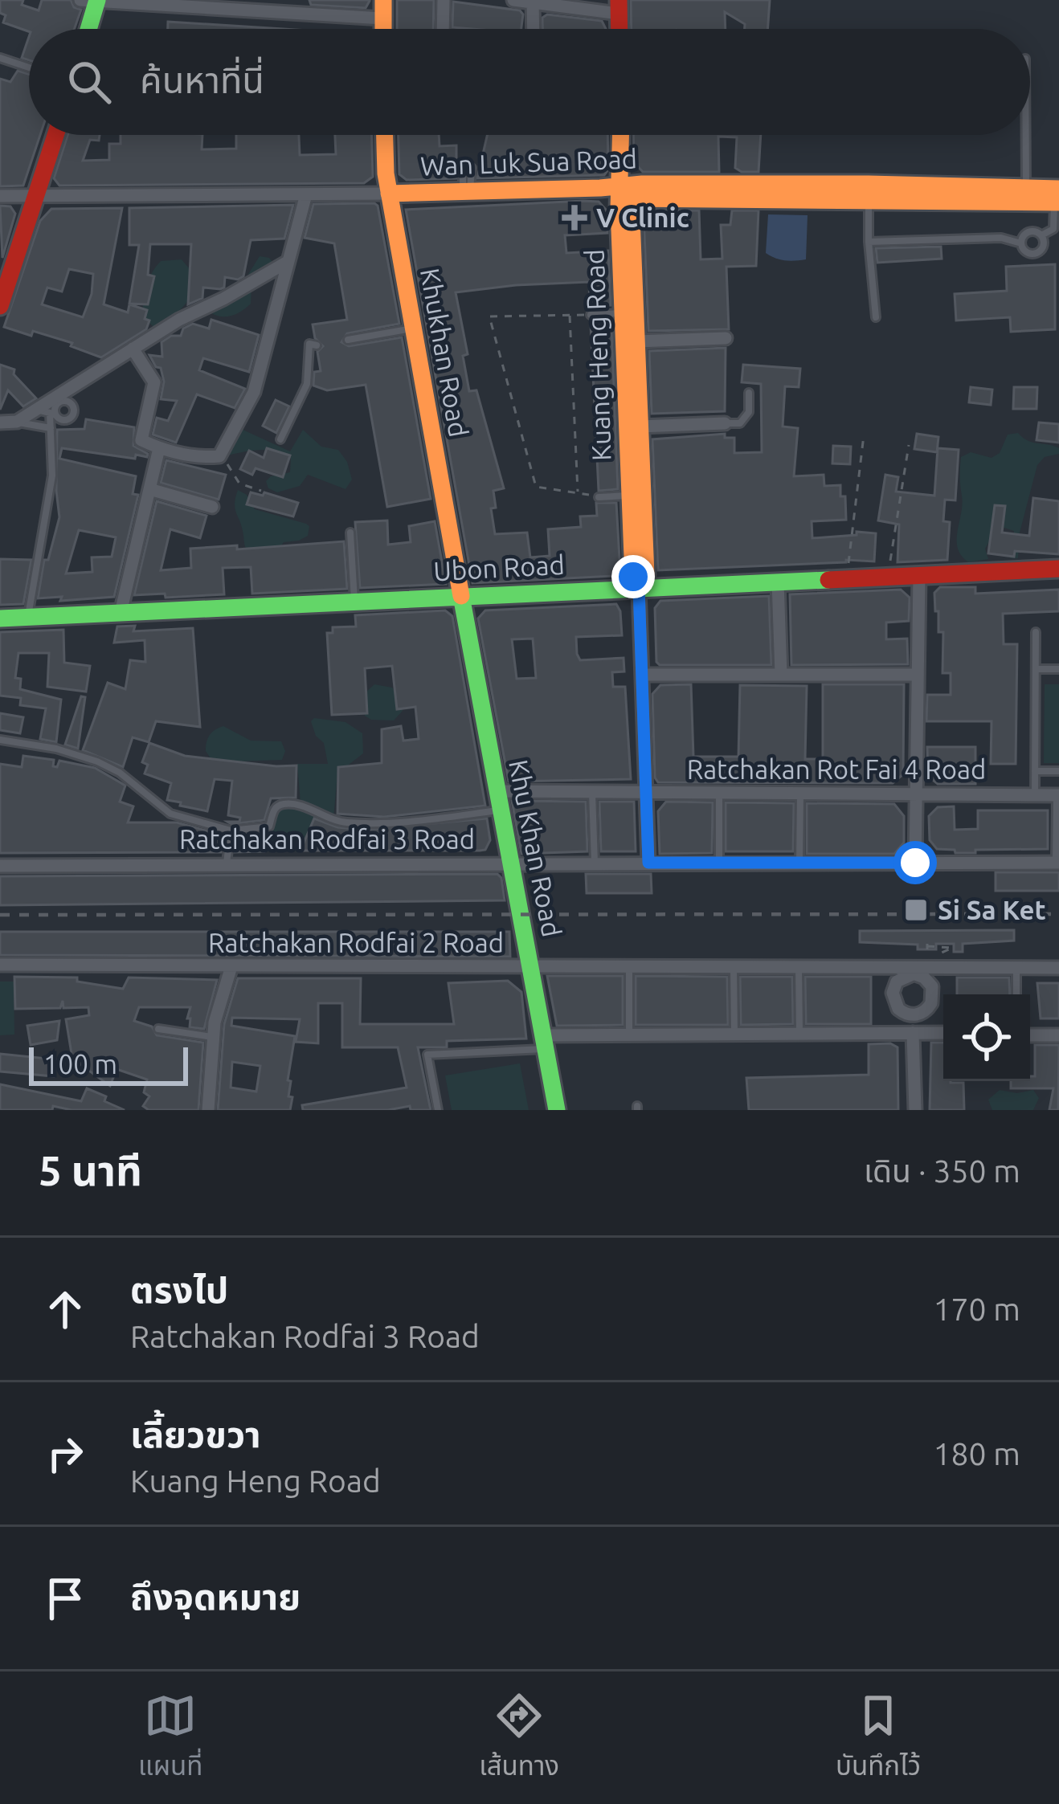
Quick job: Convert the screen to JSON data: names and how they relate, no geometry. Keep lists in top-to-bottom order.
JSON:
{
  "streets": {
    "main road": [
      "Wan Luk Sua Road",
      "Khukhan Road",
      "Kuang Heng Road",
      "Ubon Road",
      "Khu Khan Road"
    ],
    "street": ["Ratchakan Rot Fai 4 Road", "Ratchakan Rodfai 3 Road", "Ratchakan Rodfai 2 Road"]
  },
  "crossings": [
    ["Wan Luk Sua Road", "Khukhan Road"],
    ["Wan Luk Sua Road", "Kuang Heng Road"],
    ["Khukhan Road", "Ubon Road"],
    ["Khukhan Road", "Khu Khan Road"],
    ["Kuang Heng Road", "Ubon Road"],
    ["Kuang Heng Road", "Ratchakan Rot Fai 4 Road"],
    ["Kuang Heng Road", "Ratchakan Rodfai 3 Road"],
    ["Ubon Road", "Khu Khan Road"],
    ["Ratchakan Rot Fai 4 Road", "Khu Khan Road"],
    ["Ratchakan Rodfai 3 Road", "Khu Khan Road"],
    ["Khu Khan Road", "Ratchakan Rodfai 2 Road"]
  ],
  "places": {
    "health": ["V Clinic"],
    "transit": ["Si Sa Ket"]
  },
  "scale_bar": "100 m",
  "page": {
    "search": "ค้นหาที่นี่",
    "scale": "100 m",
    "heading": ["5 นาที", "เดิน · 350 m"],
    "list": [
      ["ตรงไป", "Ratchakan Rodfai 3 Road", "170 m"],
      ["เลี้ยวขวา", "Kuang Heng Road", "180 m"],
      "ถึงจุดหมาย"
    ],
    "nav": ["แผนที่", "เส้นทาง", "บันทึกไว้"]
  }
}
